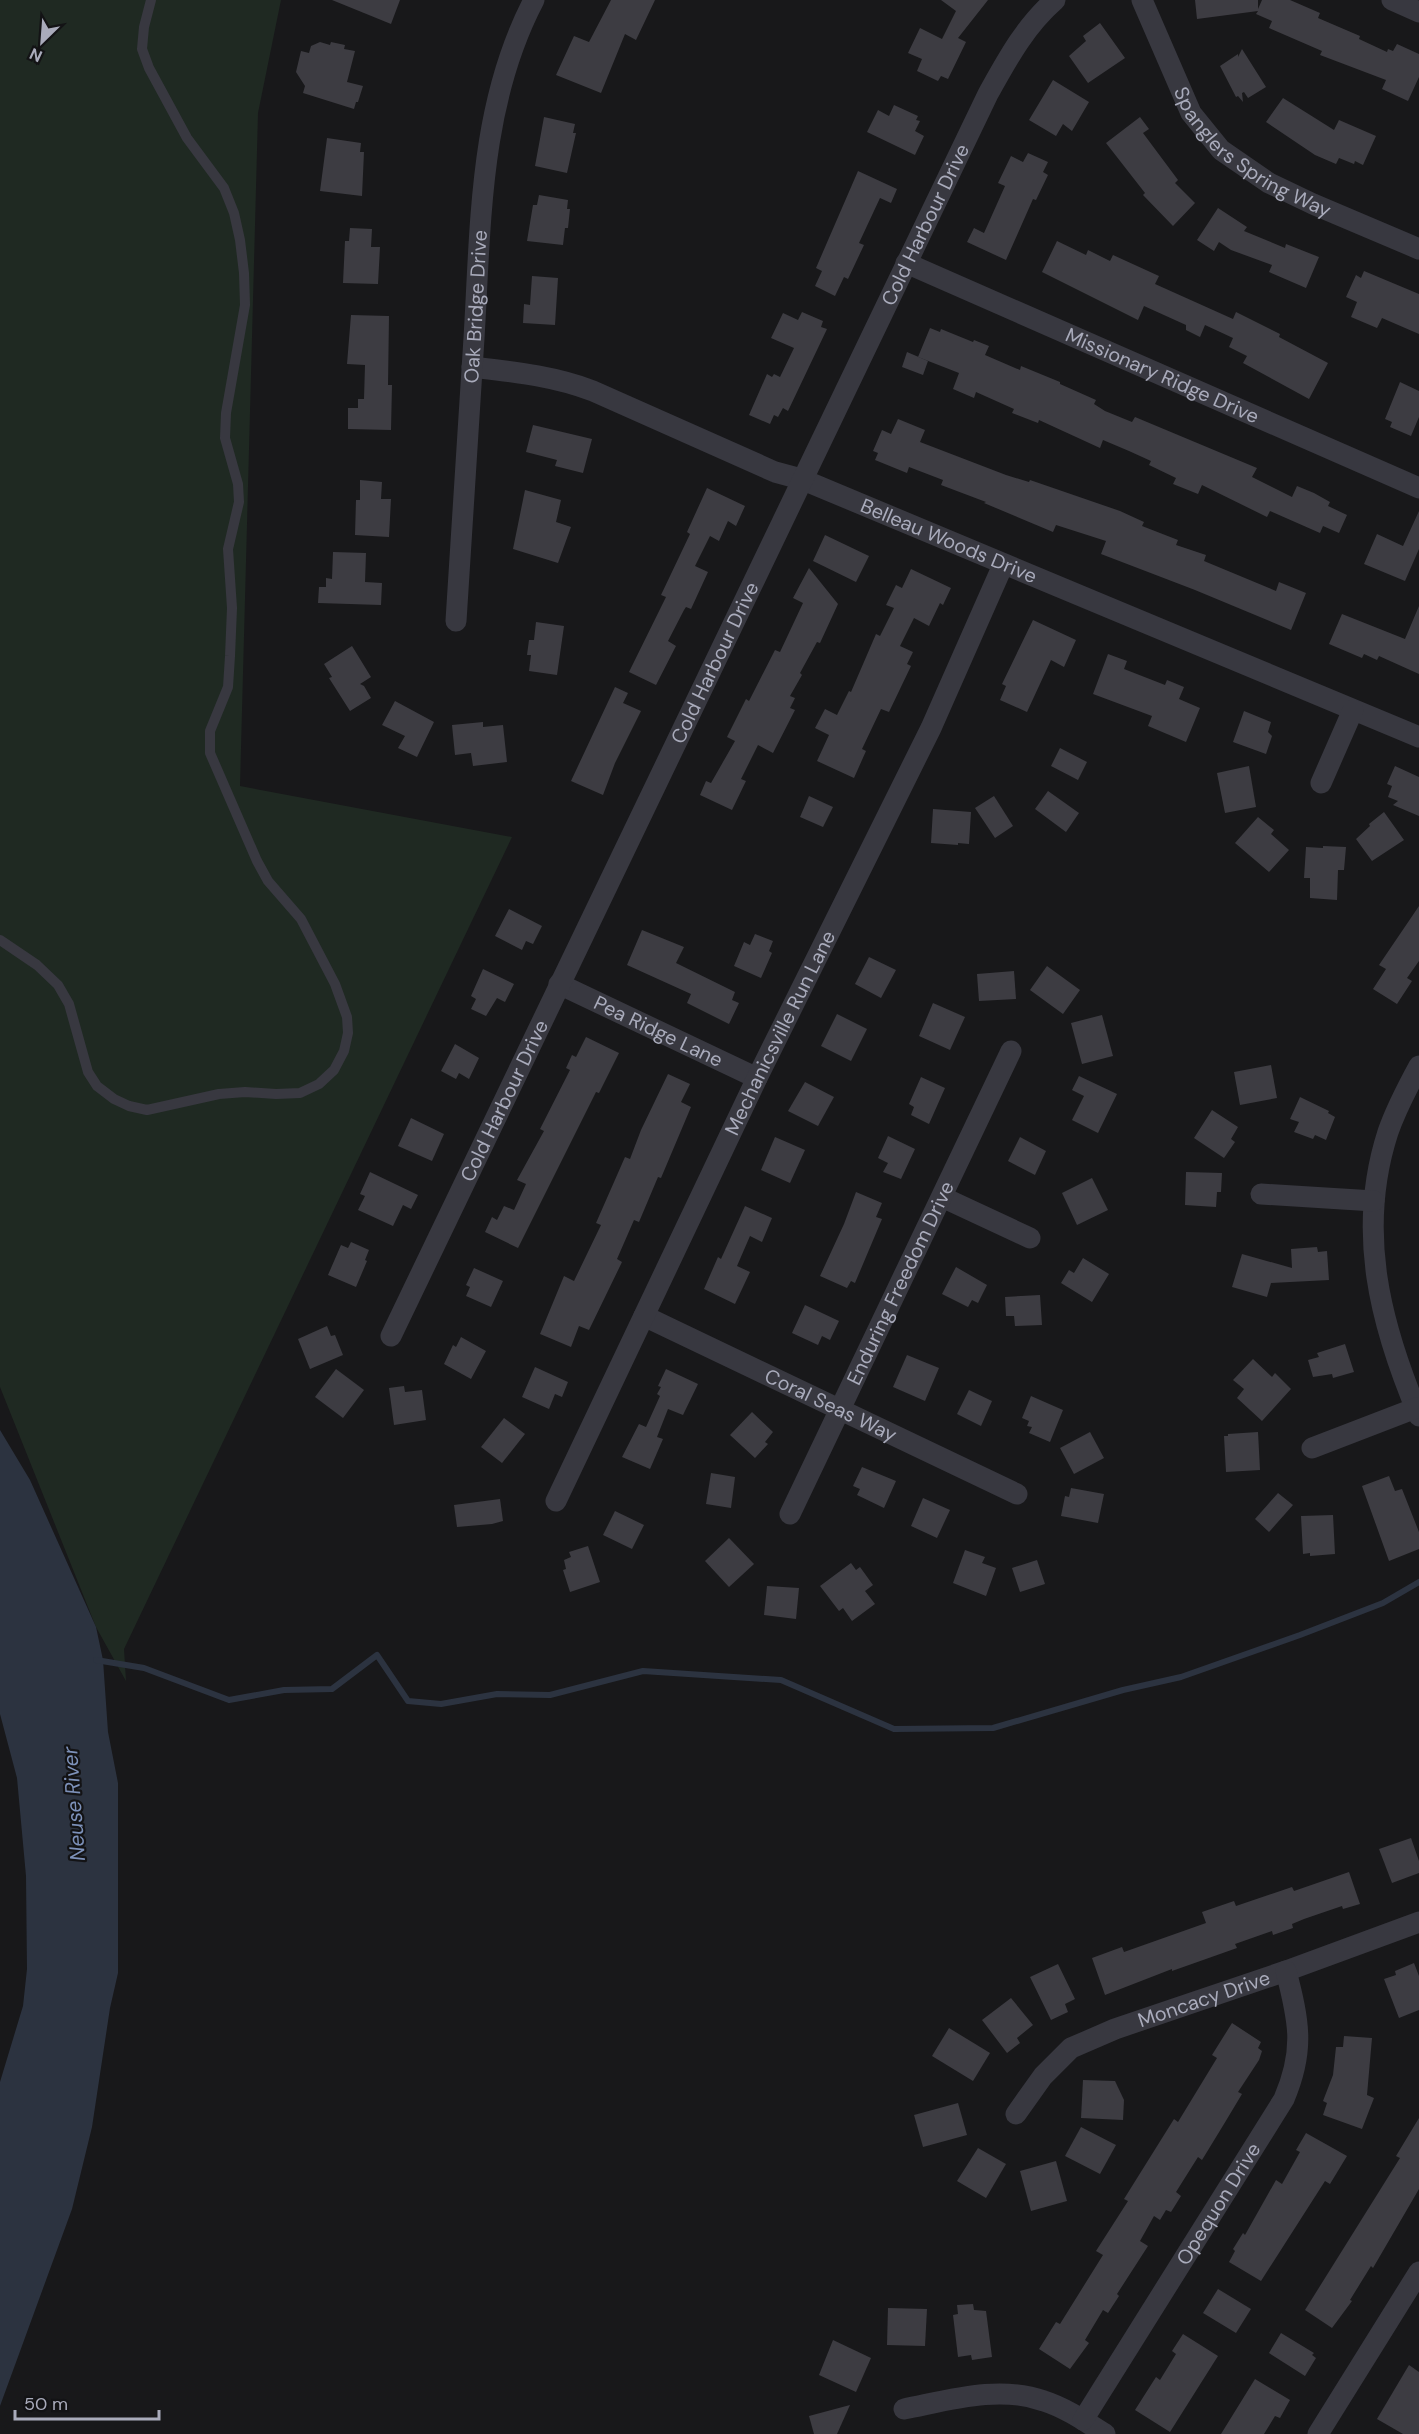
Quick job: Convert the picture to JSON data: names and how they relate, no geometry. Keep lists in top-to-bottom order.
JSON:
{
  "streets": {
    "street": [
      "Spanglers Spring Way",
      "Cold Harbour Drive",
      "Oak Bridge Drive",
      "Missionary Ridge Drive",
      "Belleau Woods Drive",
      "Pea Ridge Lane",
      "Mechanicsville Run Lane",
      "Enduring Freedom Drive",
      "Coral Seas Way",
      "Moncacy Drive",
      "Opequon Drive"
    ]
  },
  "crossings": [
    ["Cold Harbour Drive", "Missionary Ridge Drive"],
    ["Cold Harbour Drive", "Belleau Woods Drive"],
    ["Cold Harbour Drive", "Pea Ridge Lane"],
    ["Oak Bridge Drive", "Belleau Woods Drive"],
    ["Belleau Woods Drive", "Mechanicsville Run Lane"],
    ["Pea Ridge Lane", "Mechanicsville Run Lane"],
    ["Mechanicsville Run Lane", "Coral Seas Way"],
    ["Enduring Freedom Drive", "Coral Seas Way"],
    ["Moncacy Drive", "Opequon Drive"]
  ],
  "water": ["Neuse River"],
  "scale_bar": "50 m",
  "north": "bottom left"
}
